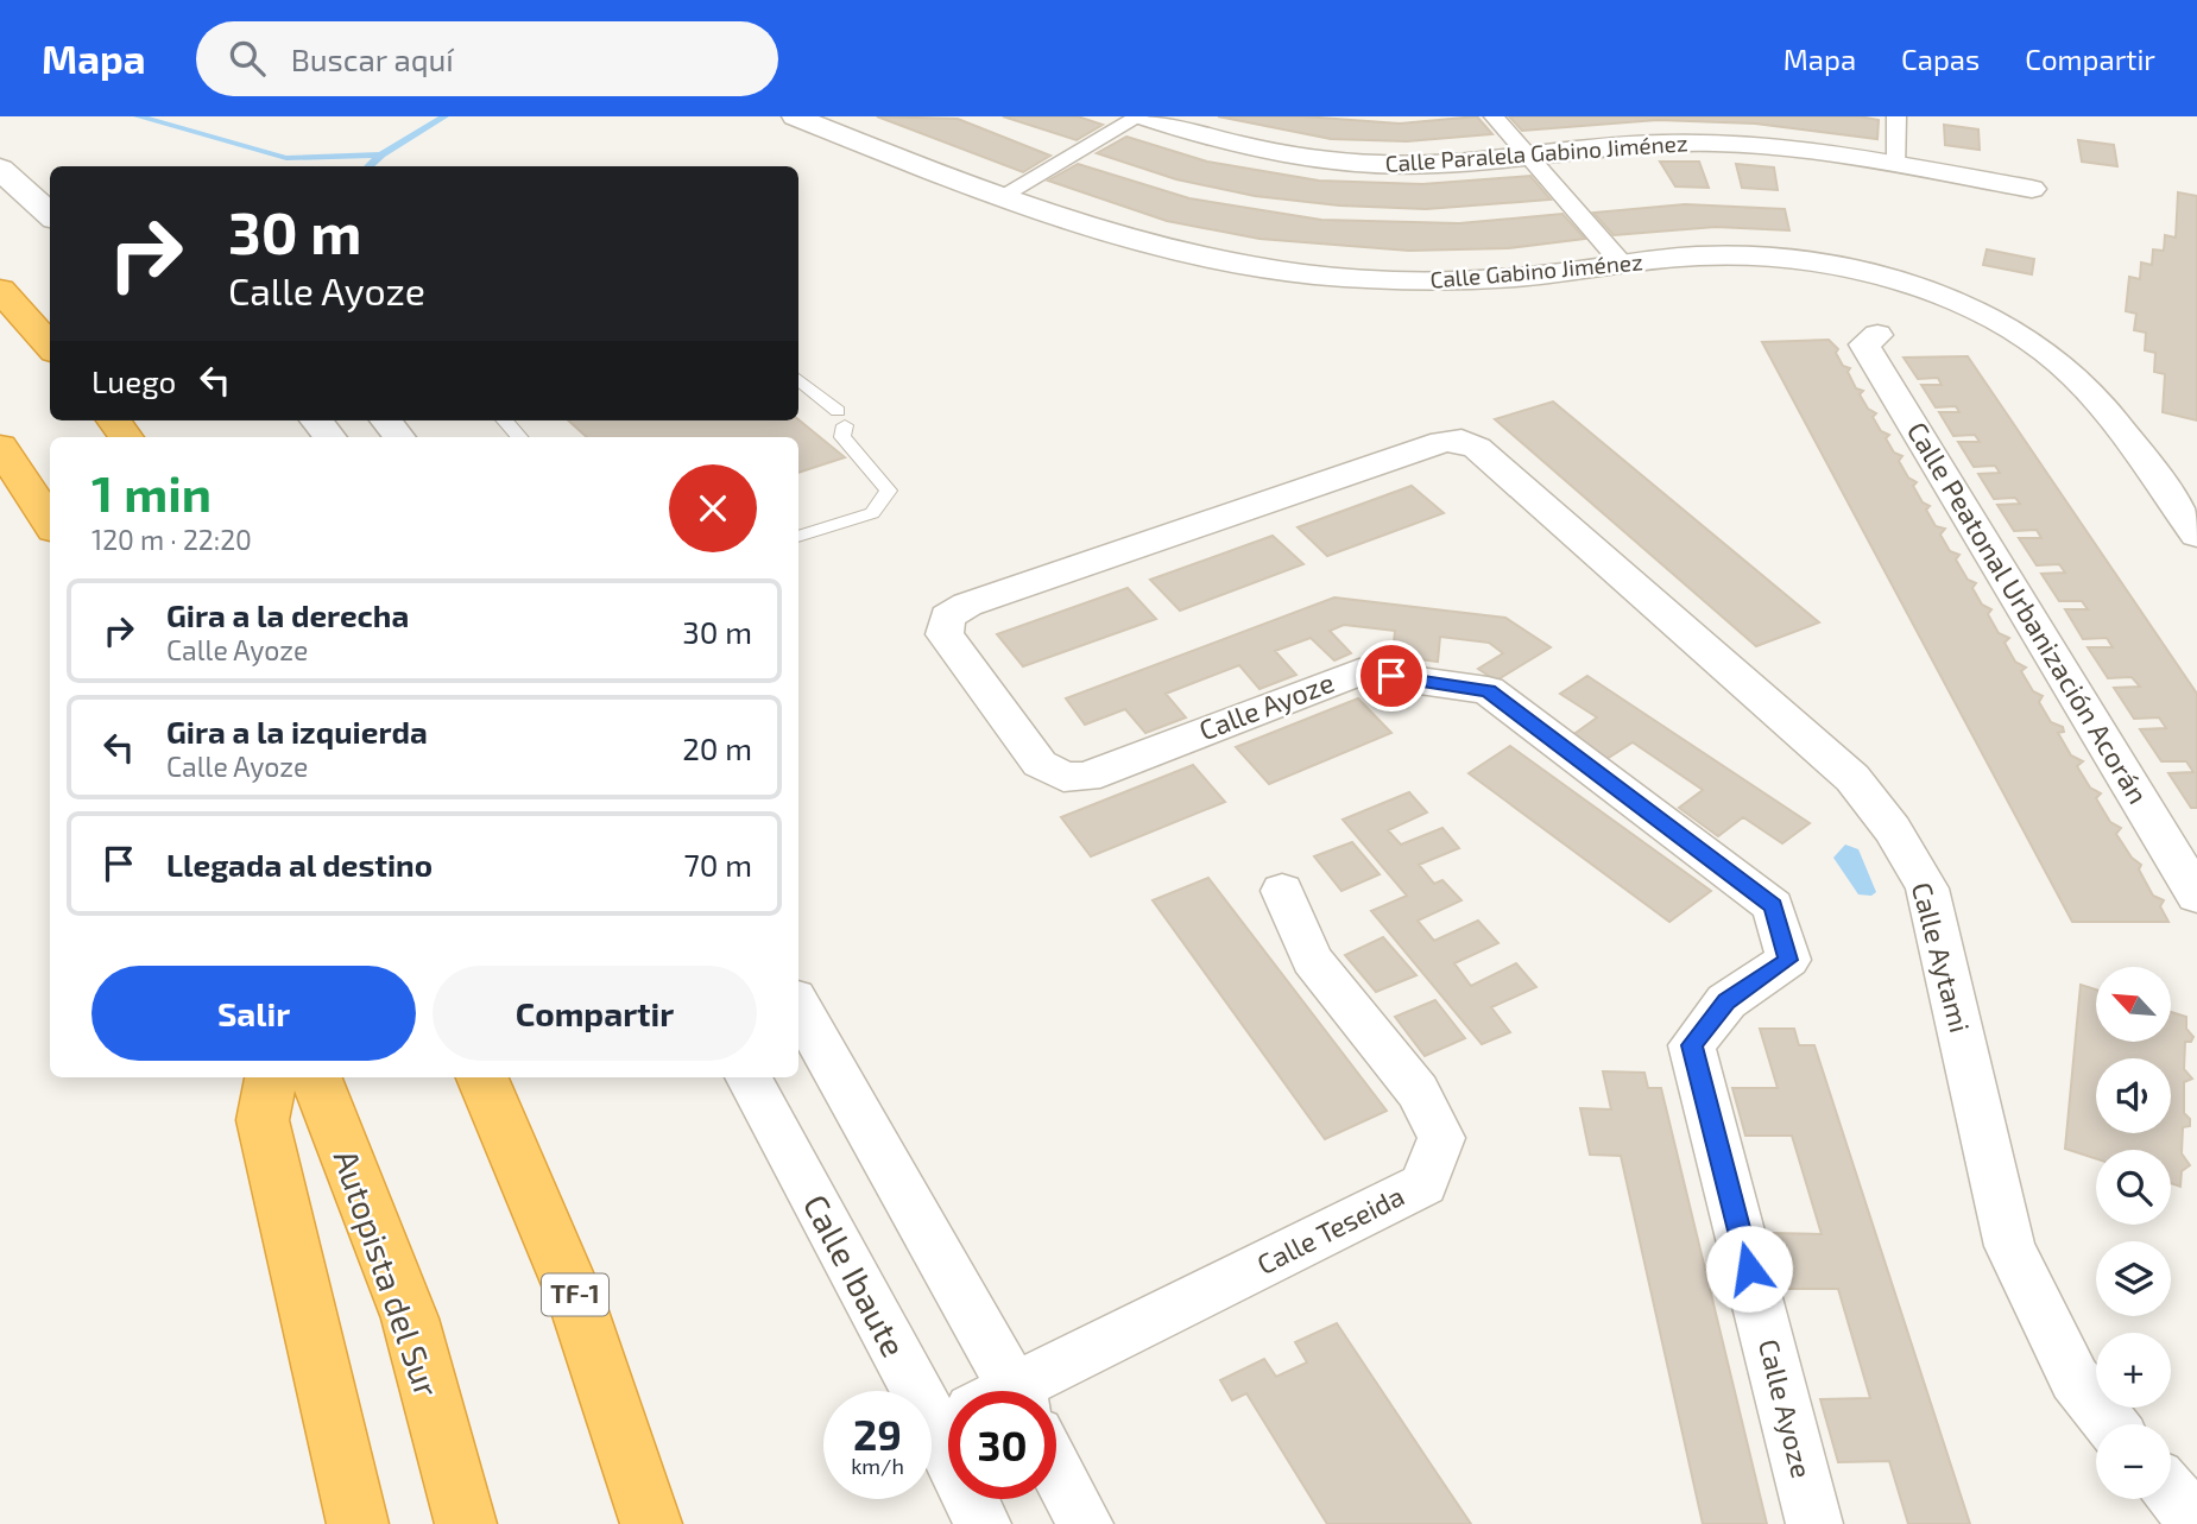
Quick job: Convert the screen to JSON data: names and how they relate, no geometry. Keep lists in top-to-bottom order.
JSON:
{
  "streets": {
    "highway": ["Autopista del Sur", "TF-1"],
    "street": [
      "Calle Paralela Gabino Jiménez",
      "Calle Gabino Jiménez",
      "Calle Peatonal Urbanización Acorán",
      "Calle Ayoze",
      "Calle Aytami",
      "Calle Teseida",
      "Calle Ibaute"
    ]
  },
  "crossings": [
    ["Calle Ayoze", "Calle Aytami"]
  ],
  "north": "top left",
  "page": {
    "header": "Mapa",
    "search": "Buscar aquí",
    "nav": ["Mapa", "Capas", "Compartir"],
    "turn": ["30 m", "Calle Ayoze"],
    "then": "Luego",
    "heading": ["1 min", "120 m · 22:20"],
    "list": [
      {
        "name": "Gira a la derecha",
        "note": "Calle Ayoze",
        "value": "30 m"
      },
      {
        "name": "Gira a la izquierda",
        "note": "Calle Ayoze",
        "value": "20 m"
      },
      {
        "name": "Llegada al destino",
        "value": "70 m"
      }
    ],
    "buttons": ["Salir", "Compartir"],
    "map_buttons": ["+", "−"],
    "speed": "29 km/h",
    "limit": "30"
  }
}
